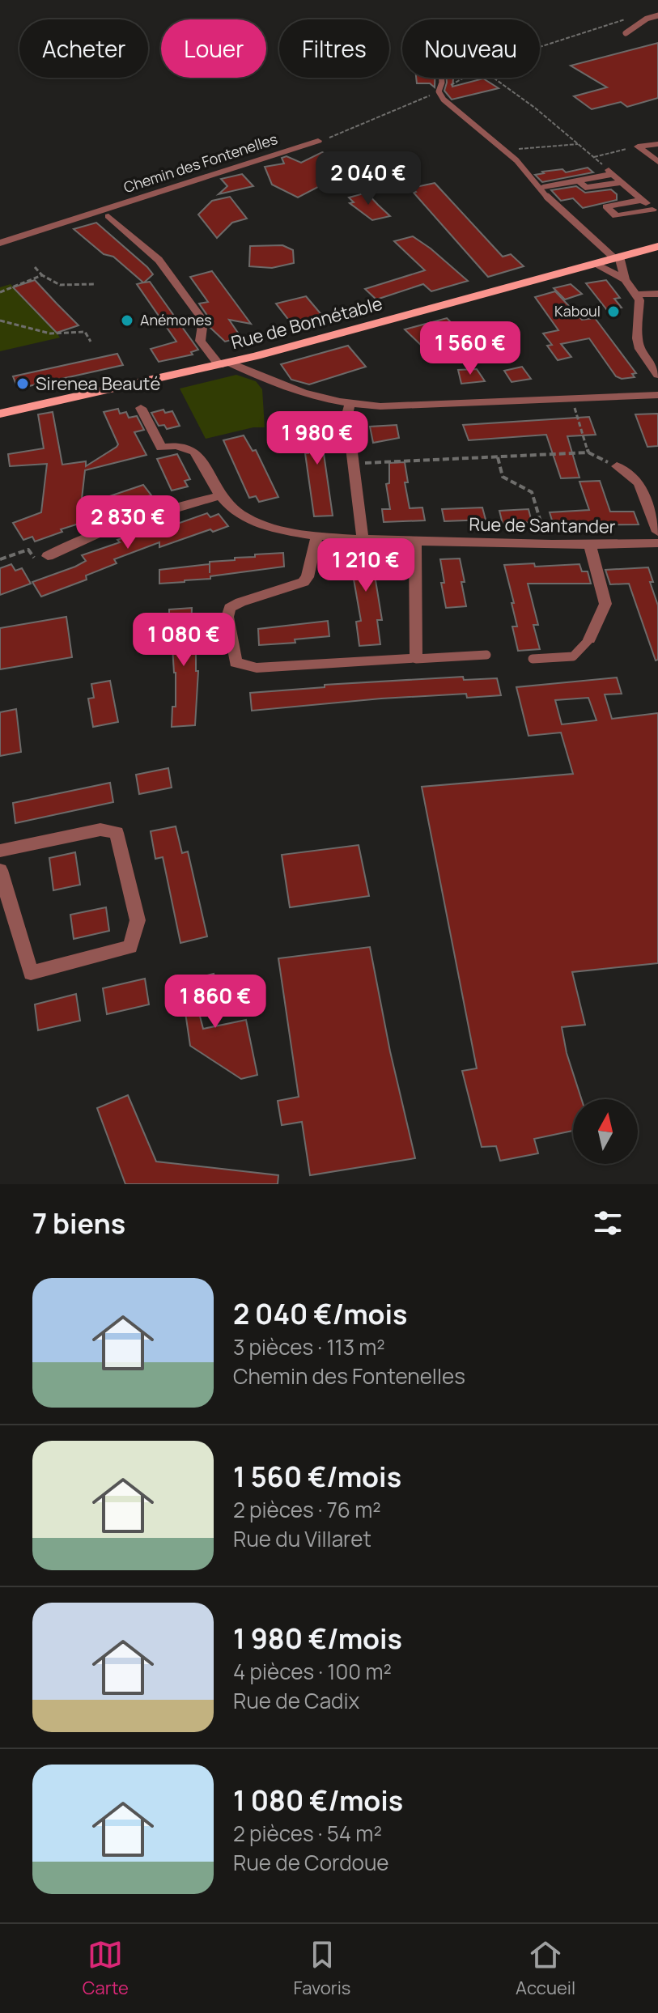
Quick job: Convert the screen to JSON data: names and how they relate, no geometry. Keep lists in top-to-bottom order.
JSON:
{
  "streets": {
    "main road": ["Rue de Bonnétable"],
    "street": ["Chemin des Fontenelles", "Rue de Santander"]
  },
  "places": ["Kaboul", "Anémones", "Sirenea Beauté"],
  "north": "top",
  "page": {
    "chip": [
      "Acheter",
      "Louer",
      "Filtres",
      "Nouveau"
    ],
    "price": [
      "2 040 €",
      "1 560 €",
      "1 980 €",
      "2 830 €",
      "1 210 €",
      "1 080 €",
      "1 860 €"
    ],
    "heading": "7 biens",
    "list": [
      {
        "name": "2 040 €/mois",
        "note": "3 pièces · 113 m² · Chemin des Fontenelles"
      },
      {
        "name": "1 560 €/mois",
        "note": "2 pièces · 76 m² · Rue du Villaret"
      },
      {
        "name": "1 980 €/mois",
        "note": "4 pièces · 100 m² · Rue de Cadix"
      },
      {
        "name": "1 080 €/mois",
        "note": "2 pièces · 54 m² · Rue de Cordoue"
      }
    ],
    "tabs": ["Carte", "Favoris", "Accueil"]
  }
}
